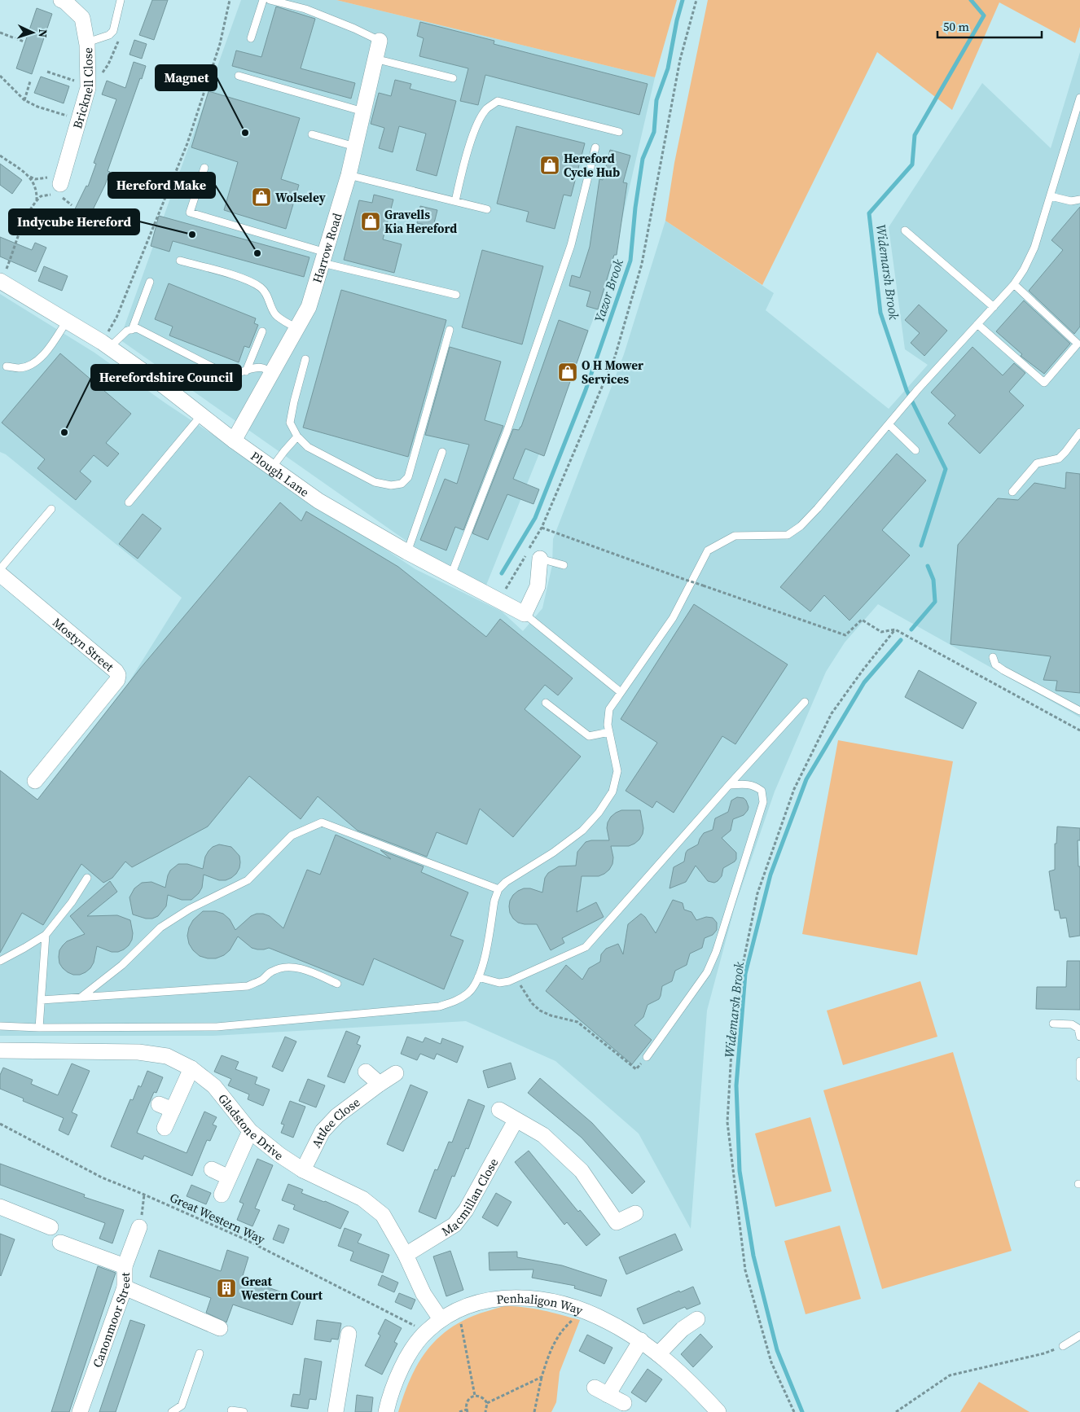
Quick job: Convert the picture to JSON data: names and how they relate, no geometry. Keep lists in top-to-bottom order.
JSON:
{
  "streets": {
    "street": [
      "Bricknell Close",
      "Harrow Road",
      "Plough Lane",
      "Mostyn Street",
      "Attlee Close",
      "Gladstone Drive",
      "Macmillan Close",
      "Penhaligon Way",
      "Canonmoor Street"
    ],
    "path": ["Great Western Way"]
  },
  "crossings": [
    ["Harrow Road", "Plough Lane"],
    ["Attlee Close", "Gladstone Drive"],
    ["Gladstone Drive", "Macmillan Close"],
    ["Gladstone Drive", "Penhaligon Way"],
    ["Great Western Way", "Penhaligon Way"]
  ],
  "water": ["Widemarsh Brook", "Yazor Brook"],
  "places": {
    "other": [
      "Magnet",
      "Indycube Hereford",
      "Hereford Make",
      "Herefordshire Council"
    ],
    "shop": [
      "Hereford Cycle Hub",
      "Wolseley",
      "Gravells Kia Hereford",
      "O H Mower Services"
    ],
    "building": ["Great Western Court"]
  },
  "scale_bar": "50 m",
  "north": "right"
}
